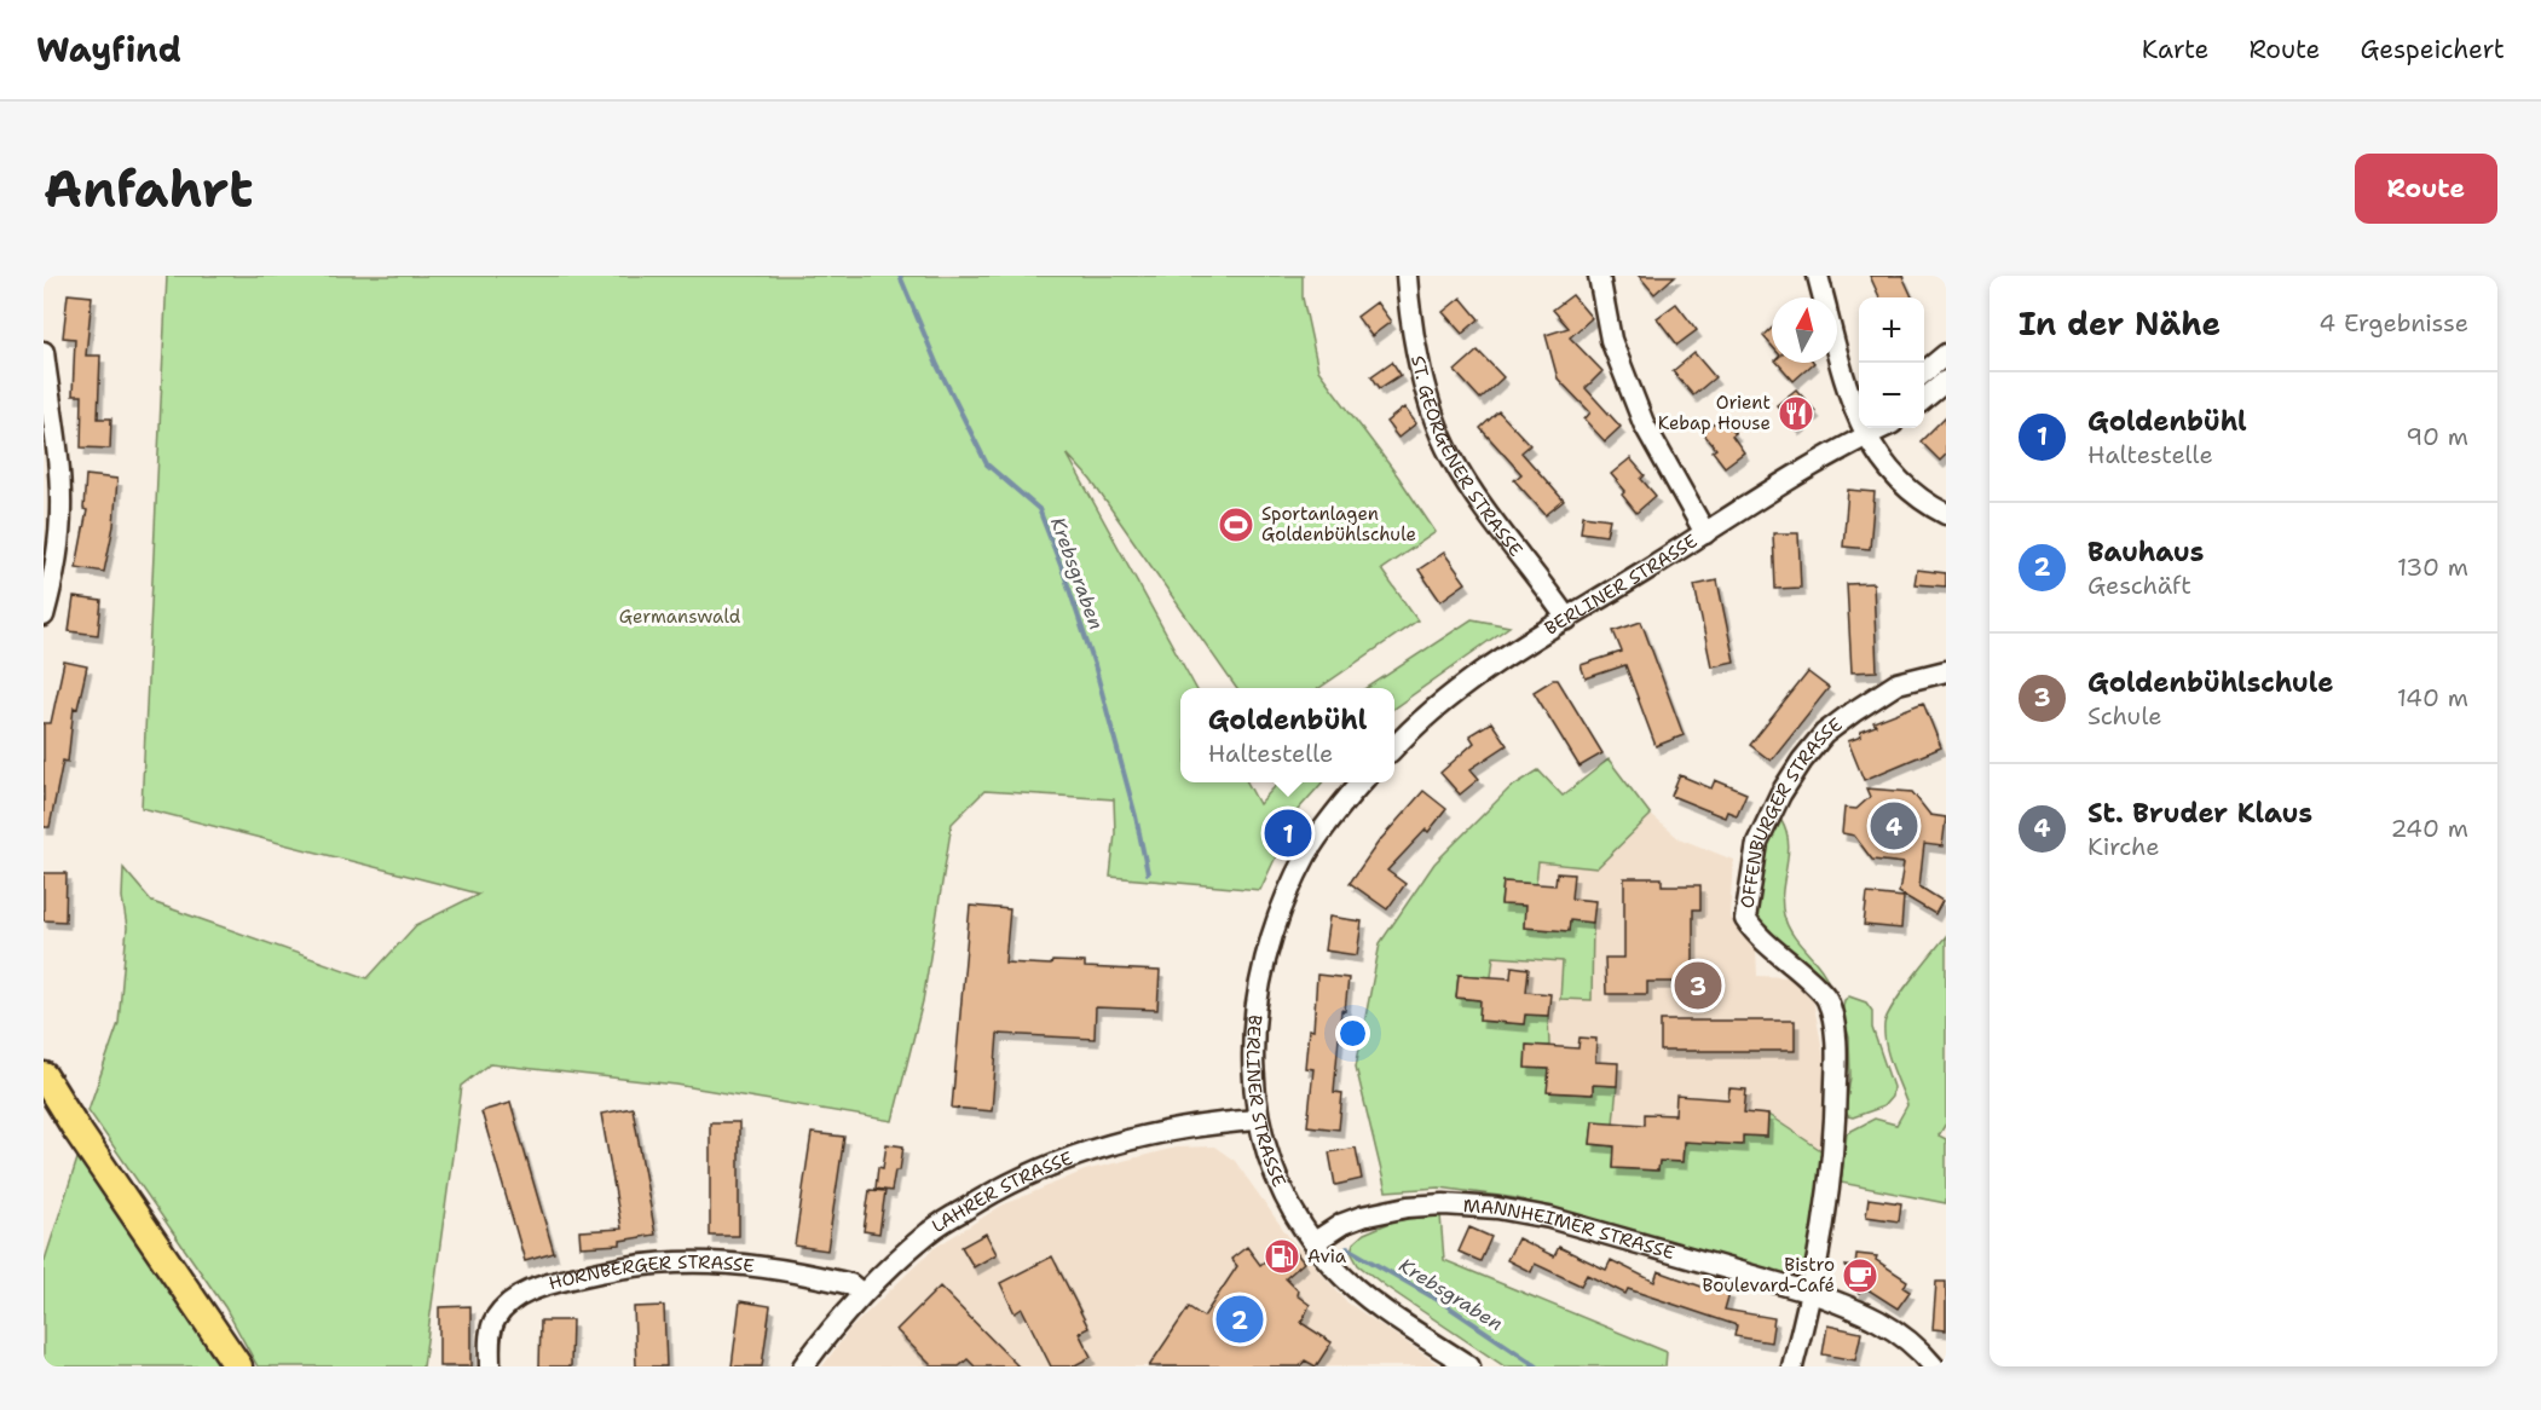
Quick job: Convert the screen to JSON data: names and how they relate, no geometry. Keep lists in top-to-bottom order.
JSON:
{
  "streets": {
    "street": [
      "ST. GEORGENER STRASSE",
      "BERLINER STRASSE",
      "OFFENBURGER STRASSE",
      "LAHRER STRASSE",
      "MANNHEIMER STRASSE",
      "HORNBERGER STRASSE"
    ]
  },
  "crossings": [
    ["ST. GEORGENER STRASSE", "BERLINER STRASSE"],
    ["BERLINER STRASSE", "LAHRER STRASSE"],
    ["BERLINER STRASSE", "MANNHEIMER STRASSE"],
    ["OFFENBURGER STRASSE", "MANNHEIMER STRASSE"],
    ["LAHRER STRASSE", "HORNBERGER STRASSE"]
  ],
  "water": ["Krebsgraben"],
  "parks": ["Germanswald"],
  "places": {
    "restaurant": ["Orient Kebap House"],
    "sports": ["Sportanlagen Goldenbühlschule"],
    "fuel station": ["Avia"],
    "cafe": ["Bistro Boulevard-Café"]
  },
  "north": "top",
  "page": {
    "header": "Wayfind",
    "nav": ["Karte", "Route", "Gespeichert"],
    "buttons": "Route",
    "title": "Anfahrt",
    "heading": ["In der Nähe", "4 Ergebnisse"],
    "map_buttons": ["+", "−"],
    "list": [
      {
        "mark": "1",
        "name": "Goldenbühl",
        "note": "Haltestelle",
        "value": "90 m"
      },
      {
        "mark": "2",
        "name": "Bauhaus",
        "note": "Geschäft",
        "value": "130 m"
      },
      {
        "mark": "3",
        "name": "Goldenbühlschule",
        "note": "Schule",
        "value": "140 m"
      },
      {
        "mark": "4",
        "name": "St. Bruder Klaus",
        "note": "Kirche",
        "value": "240 m"
      }
    ],
    "popup": ["Goldenbühl", "Haltestelle"],
    "pins": [
      "4",
      "1",
      "3",
      "2"
    ]
  }
}
